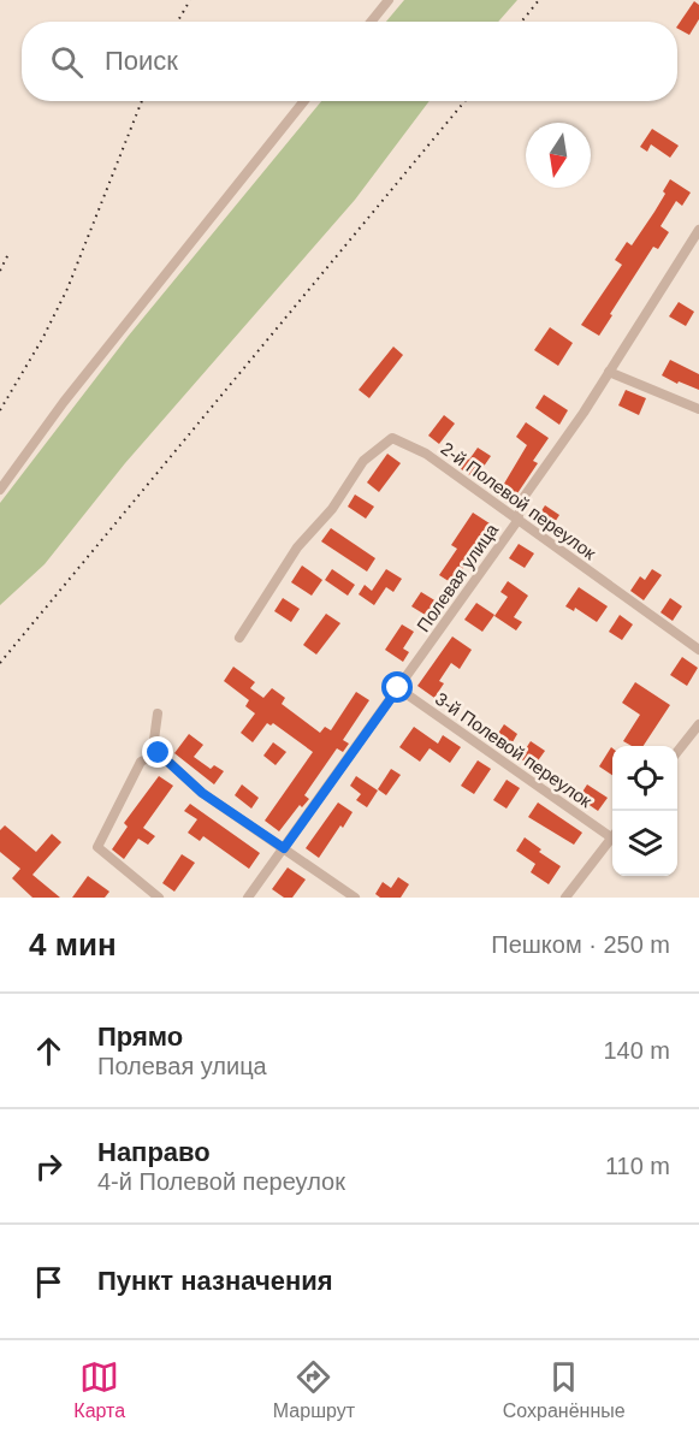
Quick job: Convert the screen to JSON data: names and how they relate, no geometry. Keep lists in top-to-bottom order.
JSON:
{
  "streets": {
    "street": ["2-й Полевой переулок", "Полевая улица", "3-й Полевой переулок"]
  },
  "crossings": [
    ["2-й Полевой переулок", "Полевая улица"],
    ["Полевая улица", "3-й Полевой переулок"]
  ],
  "north": "bottom",
  "page": {
    "search": "Поиск",
    "heading": ["4 мин", "Пешком · 250 m"],
    "list": [
      ["Прямо", "Полевая улица", "140 m"],
      ["Направо", "4-й Полевой переулок", "110 m"],
      "Пункт назначения"
    ],
    "nav": ["Карта", "Маршрут", "Сохранённые"]
  }
}
